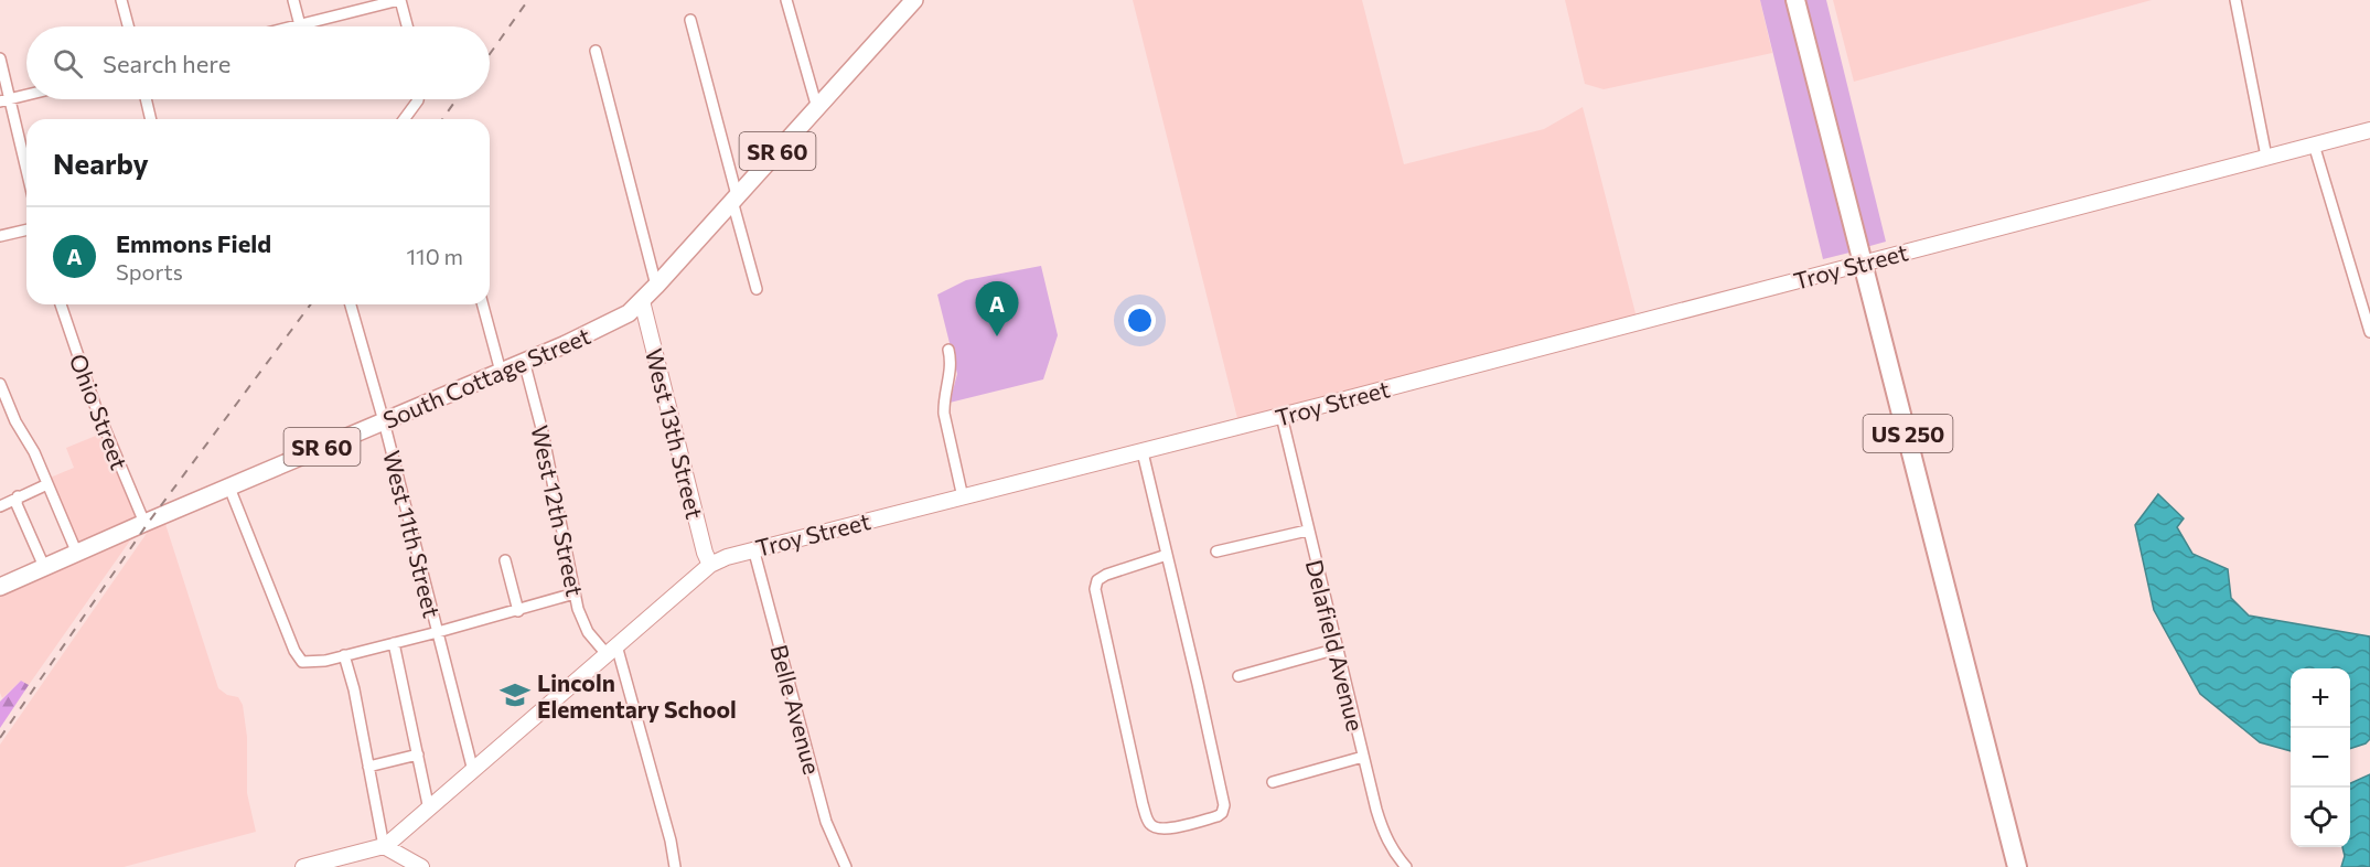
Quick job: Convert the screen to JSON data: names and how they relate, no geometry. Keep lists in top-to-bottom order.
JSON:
{
  "streets": {
    "highway": ["US 250"],
    "main road": [
      "SR 60",
      "Troy Street",
      "South Cottage Street",
      "West 13th Street"
    ],
    "street": [
      "Ohio Street",
      "West 12th Street",
      "West 11th Street",
      "Delafield Avenue",
      "Belle Avenue"
    ]
  },
  "crossings": [
    ["SR 60", "South Cottage Street"],
    ["SR 60", "West 13th Street"],
    ["Troy Street", "West 13th Street"],
    ["Troy Street", "US 250"],
    ["Troy Street", "West 12th Street"],
    ["Troy Street", "West 11th Street"],
    ["Troy Street", "Delafield Avenue"],
    ["Troy Street", "Belle Avenue"],
    ["South Cottage Street", "Ohio Street"],
    ["South Cottage Street", "West 13th Street"],
    ["South Cottage Street", "West 12th Street"],
    ["South Cottage Street", "West 11th Street"]
  ],
  "places": {
    "school or university": ["Lincoln Elementary School"]
  },
  "page": {
    "search": "Search here",
    "heading": "Nearby",
    "list": [
      {
        "mark": "A",
        "name": "Emmons Field",
        "note": "Sports",
        "value": "110 m"
      }
    ],
    "pins": "A",
    "map_buttons": ["+", "−"]
  }
}
